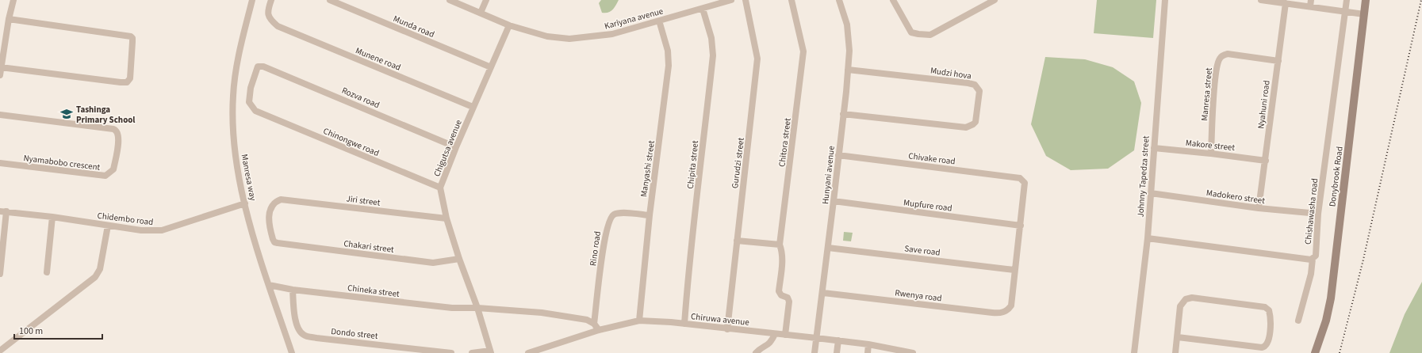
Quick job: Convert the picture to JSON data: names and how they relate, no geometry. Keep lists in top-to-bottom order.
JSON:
{
  "streets": {
    "street": [
      "Kariyana avenue",
      "Munda road",
      "Munene road",
      "Mudzi hova",
      "Manresa street",
      "Rozva road",
      "Nyahuni road",
      "Chinongwe road",
      "Chitora street",
      "Makore street",
      "Chigutsa avenue",
      "Chivake road",
      "Nyamabobo crescent",
      "Gurudzi street",
      "Chipita street",
      "Manyashi street",
      "Hunyani avenue",
      "Johnny Tapedza street",
      "Donybrook Road",
      "Manresa way",
      "Madokero street",
      "Jiri street",
      "Mupfure road",
      "Chishawasha road",
      "Chidembo road",
      "Chakari street",
      "Rino road",
      "Save road",
      "Chineka street",
      "Rwenya road",
      "Chiruwa avenue",
      "Dondo street"
    ]
  },
  "crossings": [
    ["Kariyana avenue", "Chigutsa avenue"],
    ["Kariyana avenue", "Chipita street"],
    ["Kariyana avenue", "Manyashi street"],
    ["Munda road", "Chigutsa avenue"],
    ["Munene road", "Chigutsa avenue"],
    ["Mudzi hova", "Hunyani avenue"],
    ["Manresa street", "Nyahuni road"],
    ["Manresa street", "Makore street"],
    ["Rozva road", "Chinongwe road"],
    ["Rozva road", "Chigutsa avenue"],
    ["Nyahuni road", "Makore street"],
    ["Nyahuni road", "Madokero street"],
    ["Chinongwe road", "Chigutsa avenue"],
    ["Chitora street", "Chiruwa avenue"],
    ["Makore street", "Johnny Tapedza street"],
    ["Chigutsa avenue", "Jiri street"],
    ["Chigutsa avenue", "Chakari street"],
    ["Chigutsa avenue", "Chineka street"],
    ["Chivake road", "Hunyani avenue"],
    ["Chivake road", "Mupfure road"],
    ["Gurudzi street", "Chiruwa avenue"],
    ["Chipita street", "Chiruwa avenue"],
    ["Manyashi street", "Rino road"],
    ["Manyashi street", "Chiruwa avenue"],
    ["Hunyani avenue", "Mupfure road"],
    ["Hunyani avenue", "Save road"],
    ["Hunyani avenue", "Rwenya road"],
    ["Hunyani avenue", "Chiruwa avenue"],
    ["Johnny Tapedza street", "Madokero street"],
    ["Manresa way", "Chidembo road"],
    ["Manresa way", "Chineka street"],
    ["Madokero street", "Chishawasha road"],
    ["Jiri street", "Chakari street"],
    ["Rino road", "Chineka street"],
    ["Save road", "Rwenya road"],
    ["Chineka street", "Dondo street"]
  ],
  "places": {
    "school or university": ["Tashinga Primary School"]
  },
  "scale_bar": "100 m"
}
